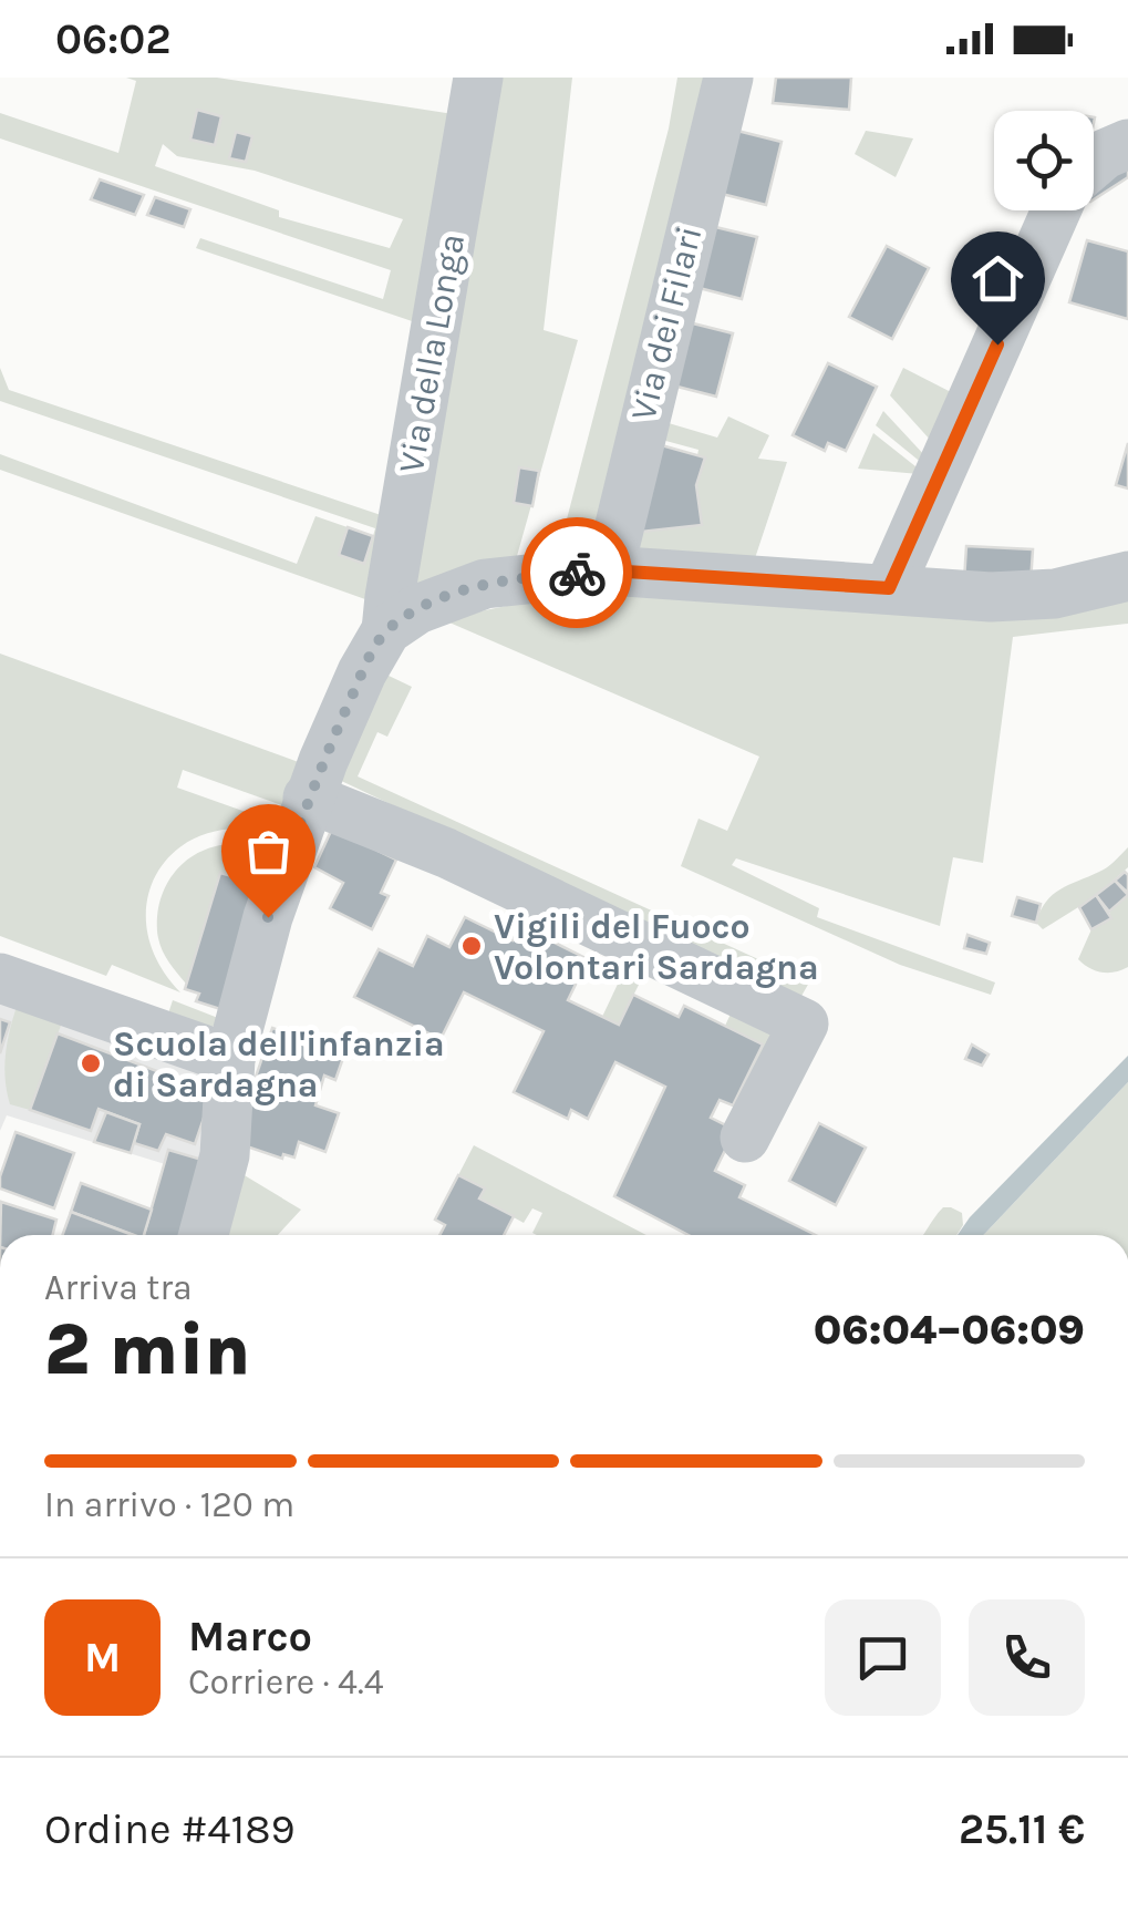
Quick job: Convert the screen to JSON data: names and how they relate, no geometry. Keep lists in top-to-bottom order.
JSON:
{
  "streets": {
    "street": ["Via dei Filari", "Via della Longa"]
  },
  "places": ["Vigili del Fuoco Volontari Sardagna", "Scuola dell'infanzia di Sardagna"],
  "page": {
    "status": "06:02",
    "heading": ["2 min", "Arriva tra", "06:04–06:09"],
    "panel": [
      "Marco",
      "Corriere · 4.4",
      "Ordine #4189",
      "25.11 €"
    ],
    "bar": "In arrivo · 120 m",
    "round": "M"
  }
}
